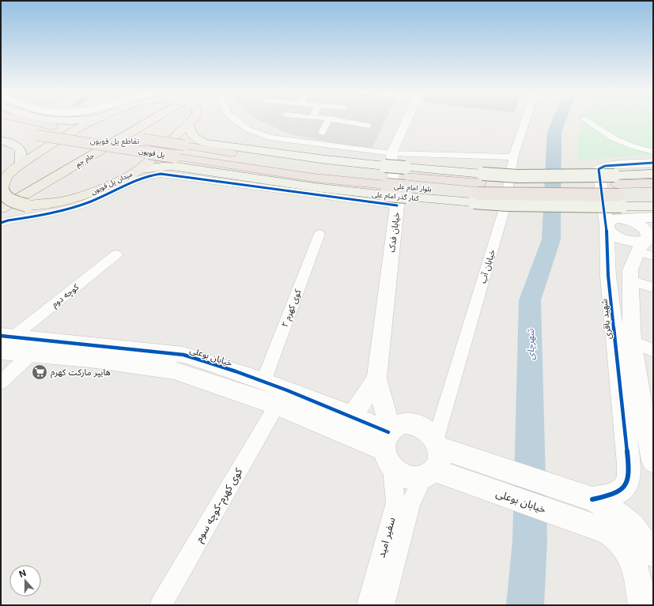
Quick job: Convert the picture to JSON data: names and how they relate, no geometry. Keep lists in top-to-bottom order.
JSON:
{
  "streets": {
    "highway": ["پل قویون", "بلوار امام علی"],
    "main road": ["جام جم", "میدان پل قویون", "کنار گذر امام علی"],
    "street": [
      "خیابان فدک",
      "خیابان آب",
      "کوچه دوم",
      "کوی کهرم ۲",
      "شهید باقری",
      "خیابان بوعلی",
      "کوی کهرم-کوچه سوم",
      "سفیر امید"
    ]
  },
  "crossings": [
    ["پل قویون", "بلوار امام علی"],
    ["جام جم", "میدان پل قویون"],
    ["میدان پل قویون", "کنار گذر امام علی"],
    ["بلوار امام علی", "کنار گذر امام علی"],
    ["بلوار امام علی", "خیابان فدک"],
    ["بلوار امام علی", "شهید باقری"],
    ["کنار گذر امام علی", "خیابان فدک"],
    ["کنار گذر امام علی", "شهید باقری"],
    ["خیابان فدک", "خیابان آب"],
    ["خیابان فدک", "خیابان بوعلی"],
    ["خیابان فدک", "سفیر امید"],
    ["خیابان آب", "خیابان بوعلی"],
    ["خیابان آب", "سفیر امید"],
    ["کوچه دوم", "خیابان بوعلی"],
    ["کوی کهرم ۲", "خیابان بوعلی"],
    ["خیابان بوعلی", "سفیر امید"]
  ],
  "districts": ["تقاطع پل قویون"],
  "water": ["شهرچای"],
  "places": {
    "supermarket": ["هایپر مارکت کهرم"]
  },
  "north": "top"
}
